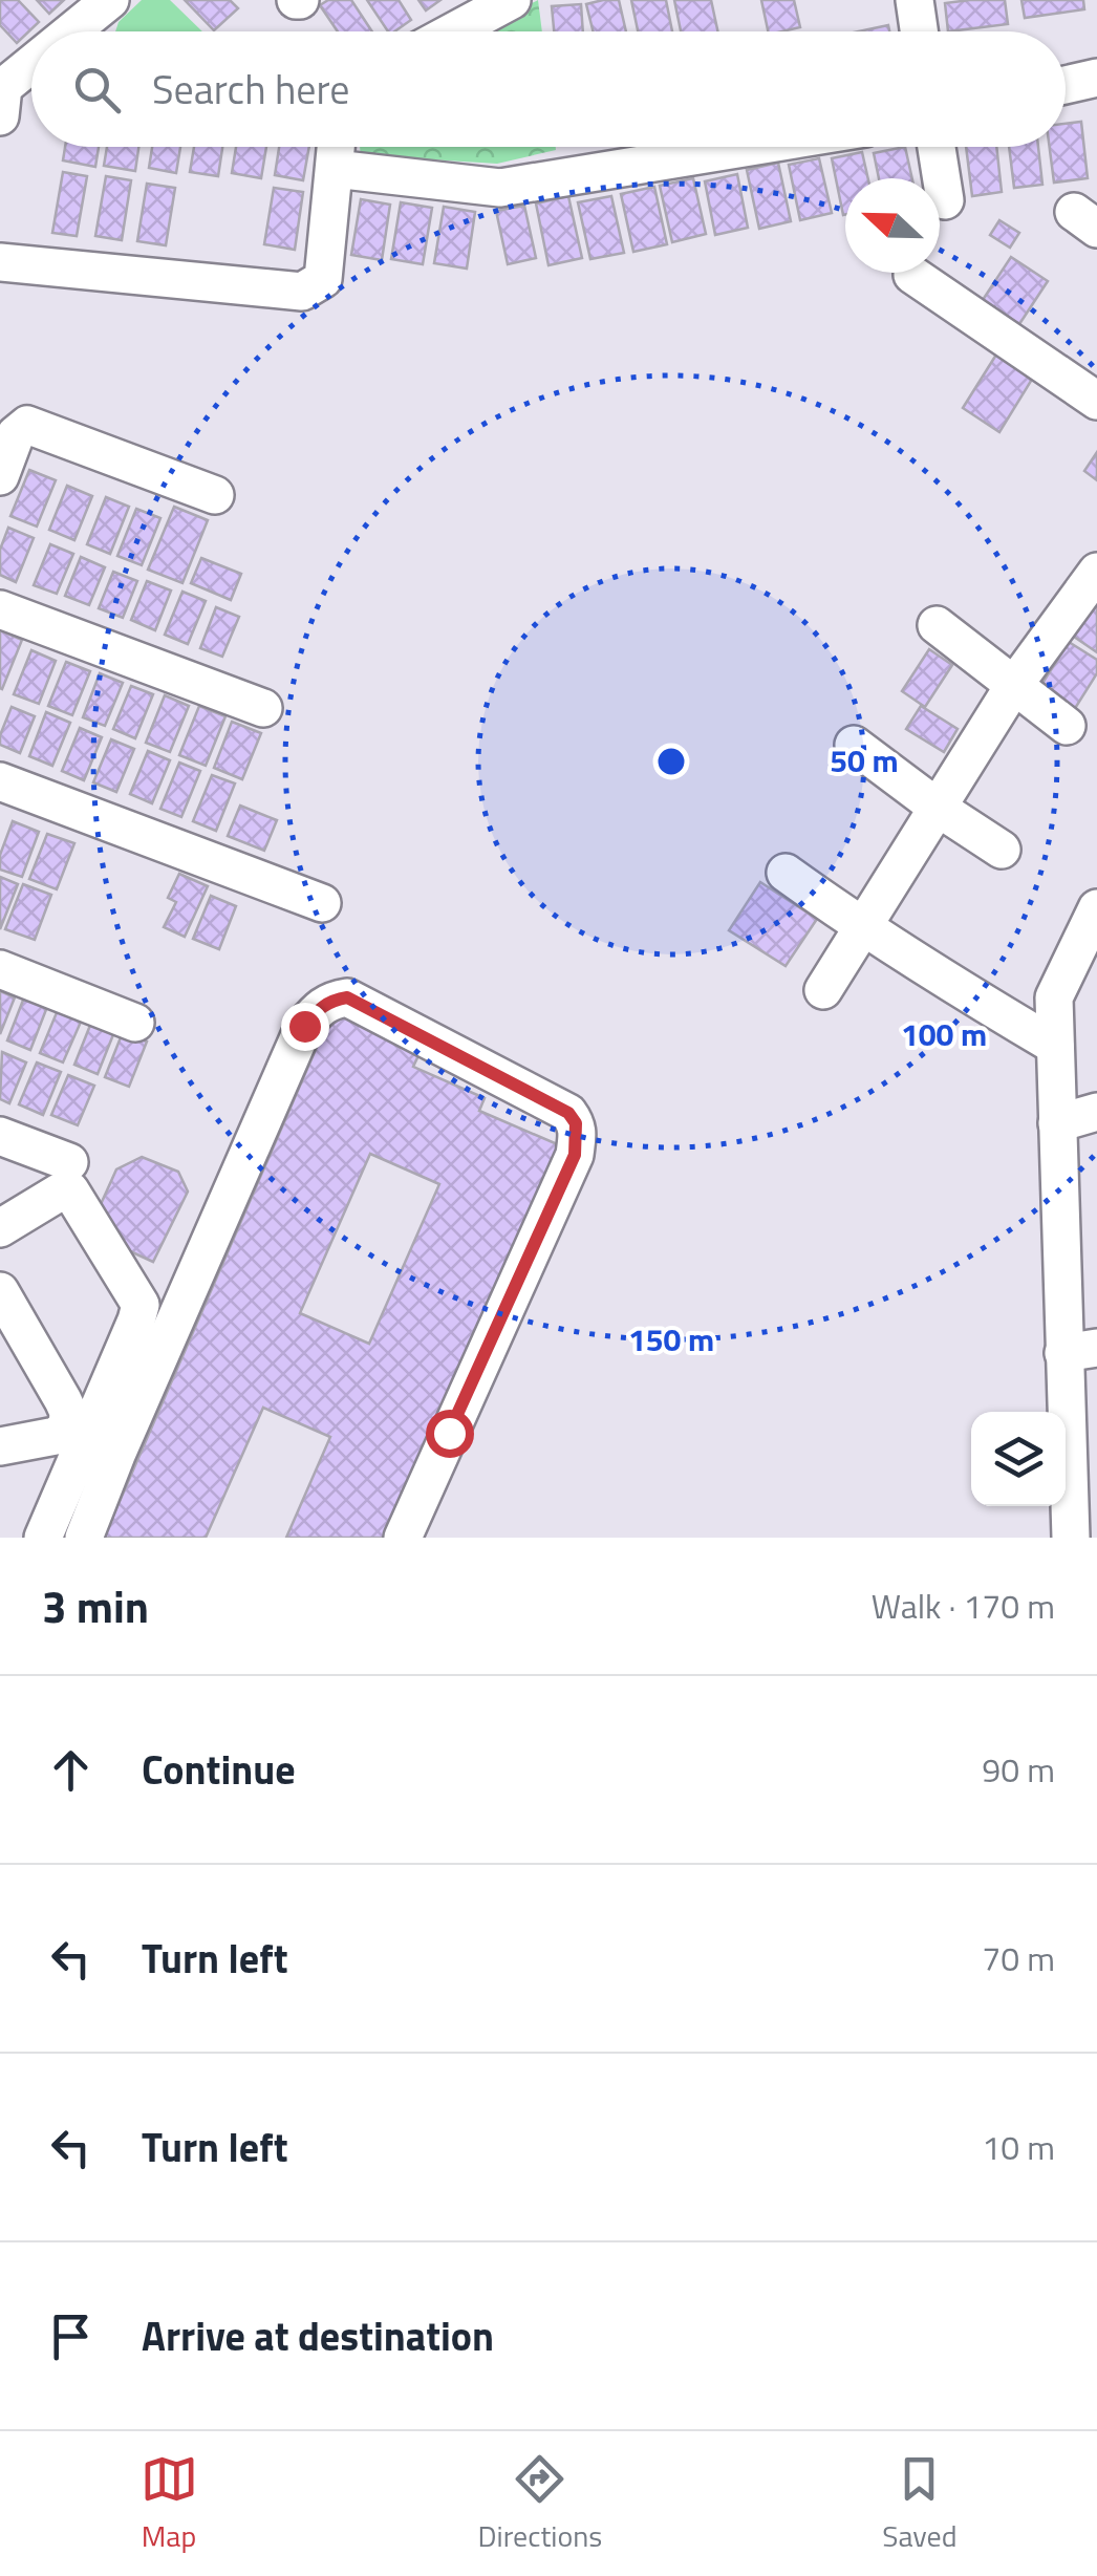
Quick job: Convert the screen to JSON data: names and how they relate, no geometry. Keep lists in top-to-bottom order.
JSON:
{
  "north": "left",
  "page": {
    "search": "Search here",
    "heading": ["3 min", "Walk · 170 m"],
    "list": [
      ["Continue", "90 m"],
      ["Turn left", "70 m"],
      ["Turn left", "10 m"],
      "Arrive at destination"
    ],
    "nav": ["Map", "Directions", "Saved"]
  },
  "rings": ["50 m", "100 m", "150 m"]
}
